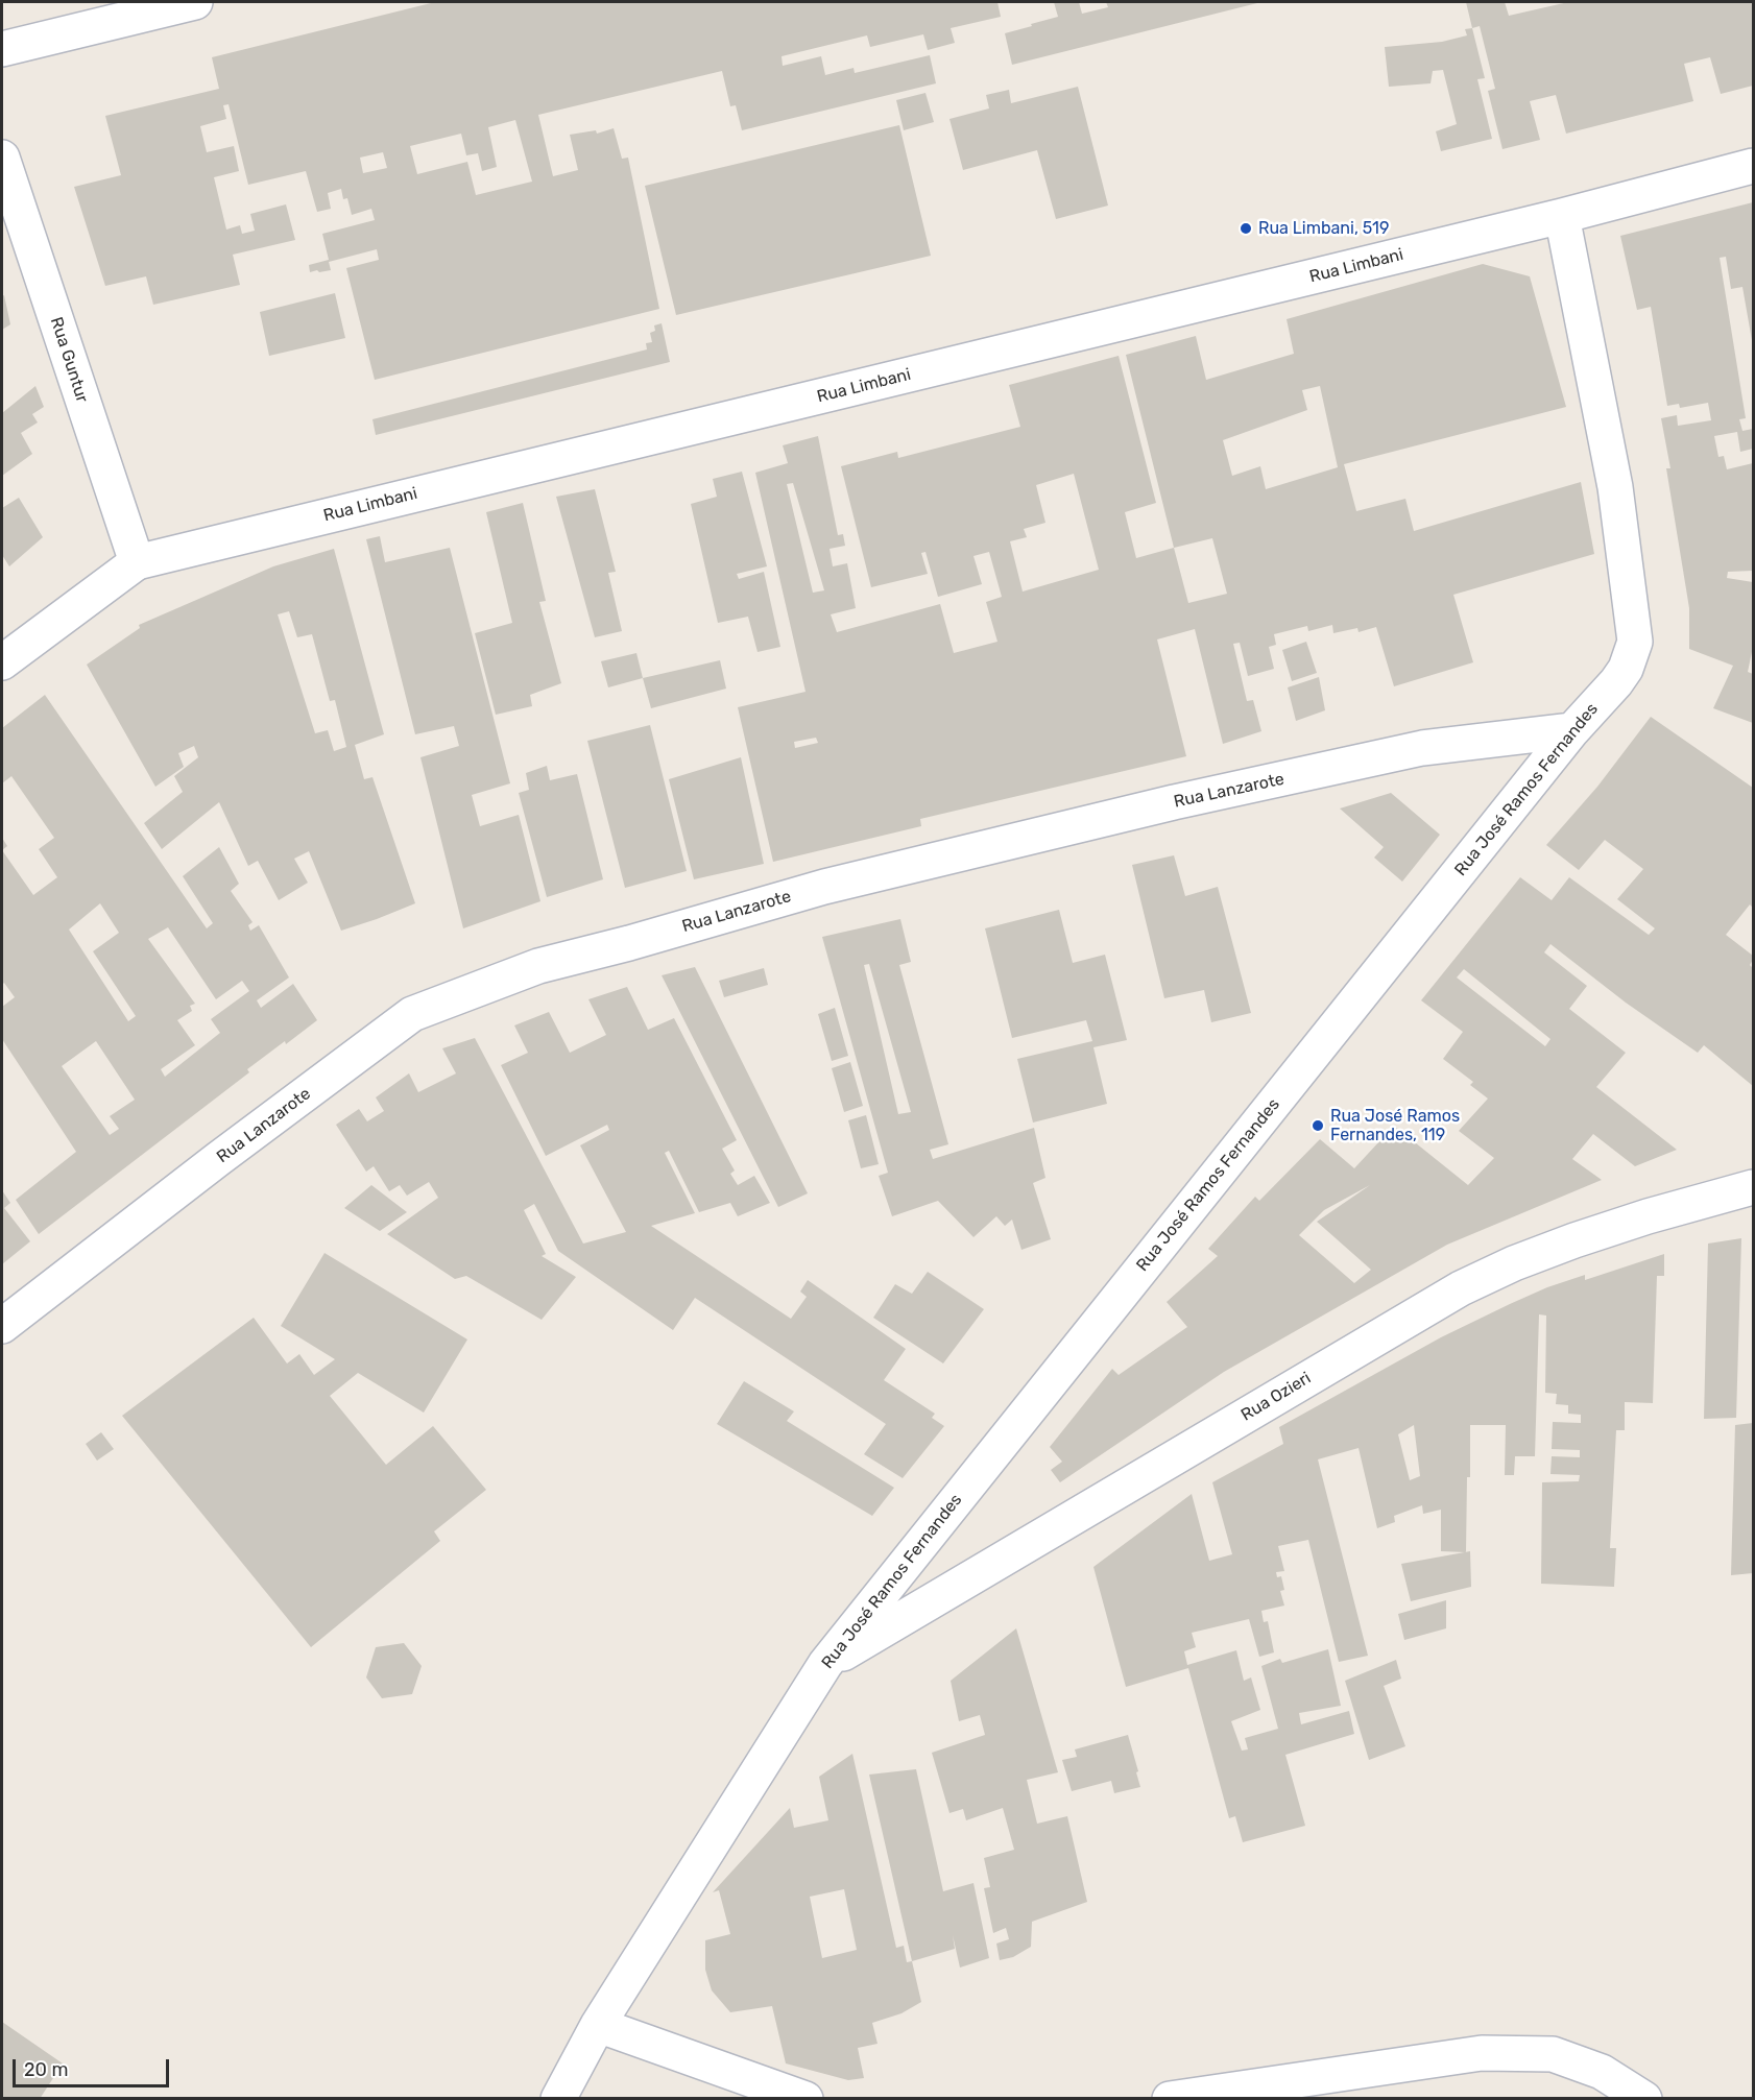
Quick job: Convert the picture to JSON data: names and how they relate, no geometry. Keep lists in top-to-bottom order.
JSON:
{
  "streets": {
    "street": [
      "Rua Limbani",
      "Rua Guntur",
      "Rua José Ramos Fernandes",
      "Rua Lanzarote",
      "Rua Ozieri"
    ]
  },
  "crossings": [
    ["Rua Limbani", "Rua Guntur"],
    ["Rua Limbani", "Rua José Ramos Fernandes"],
    ["Rua José Ramos Fernandes", "Rua Lanzarote"],
    ["Rua José Ramos Fernandes", "Rua Ozieri"]
  ],
  "places": ["Rua Limbani, 519", "Rua José Ramos Fernandes, 119"],
  "scale_bar": "20 m"
}
